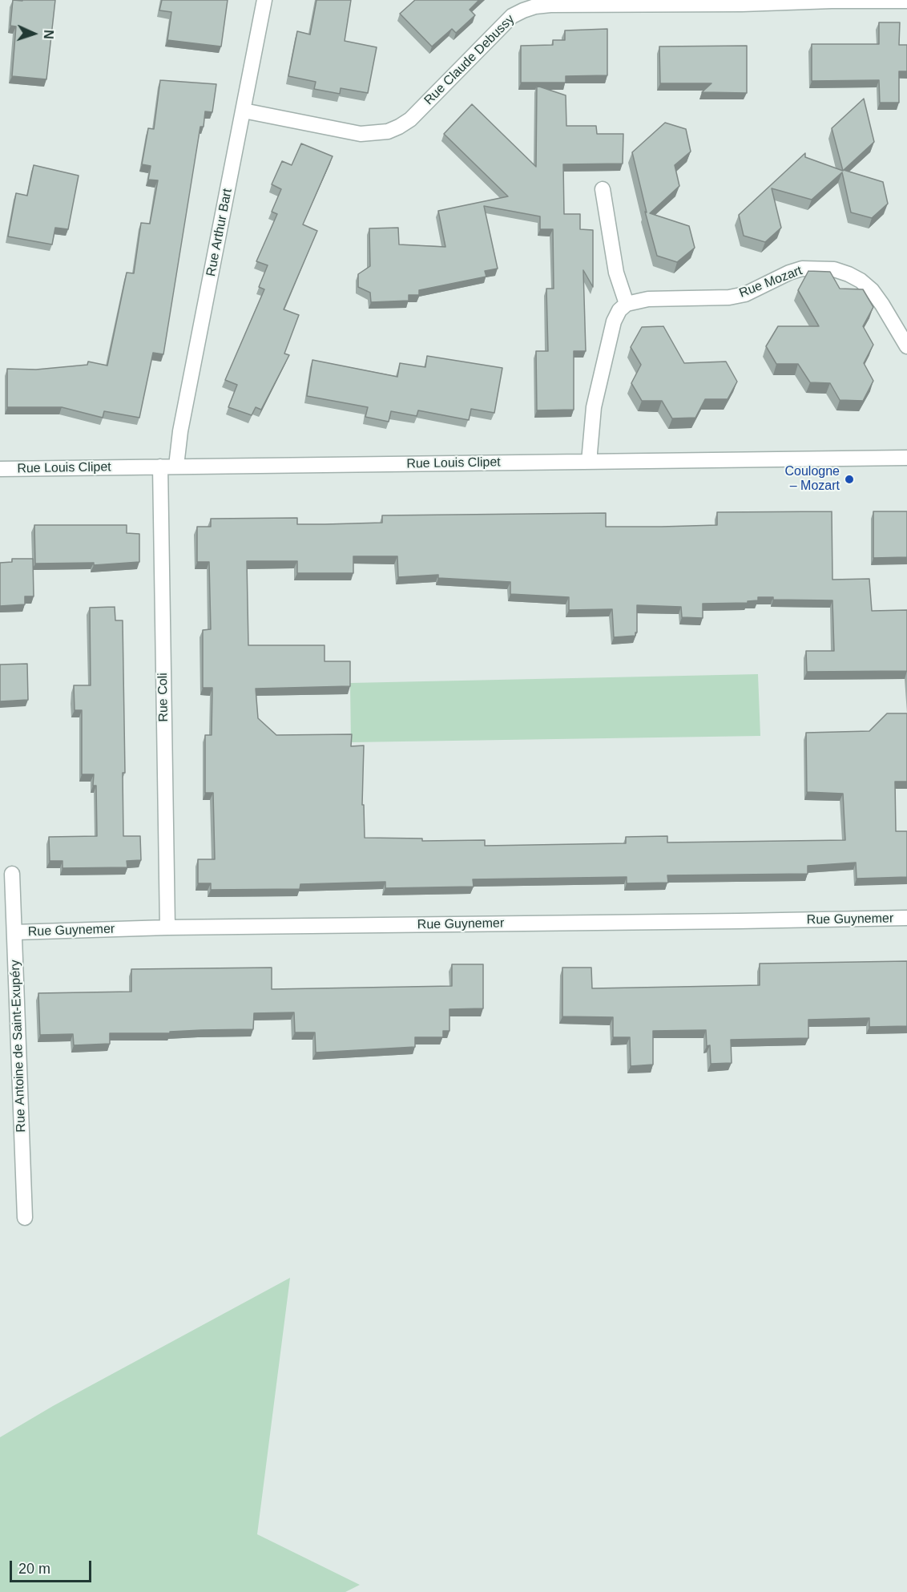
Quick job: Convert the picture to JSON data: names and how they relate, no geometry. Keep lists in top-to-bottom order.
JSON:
{
  "streets": {
    "street": [
      "Rue Claude Debussy",
      "Rue Arthur Bart",
      "Rue Mozart",
      "Rue Louis Clipet",
      "Rue Coli",
      "Rue Guynemer",
      "Rue Antoine de Saint-Exupéry"
    ]
  },
  "crossings": [
    ["Rue Claude Debussy", "Rue Arthur Bart"],
    ["Rue Arthur Bart", "Rue Louis Clipet"],
    ["Rue Louis Clipet", "Rue Coli"],
    ["Rue Coli", "Rue Guynemer"],
    ["Rue Guynemer", "Rue Antoine de Saint-Exupéry"]
  ],
  "places": ["Coulogne – Mozart"],
  "scale_bar": "20 m",
  "north": "right"
}
